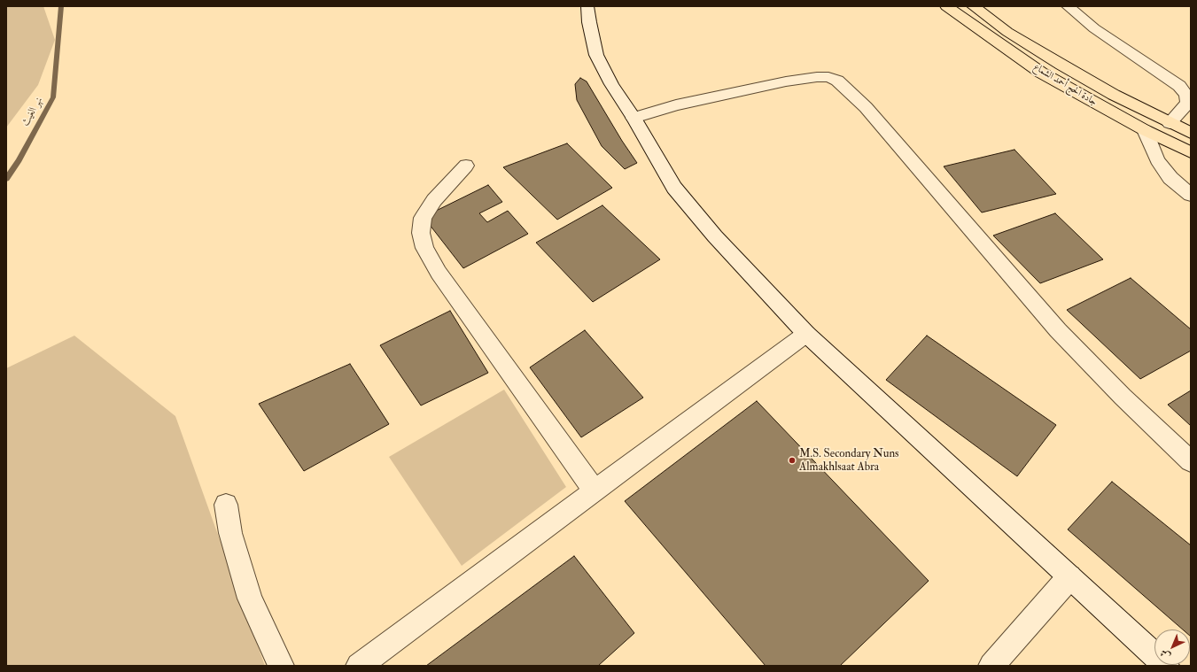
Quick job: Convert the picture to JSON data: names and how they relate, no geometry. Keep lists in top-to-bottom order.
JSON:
{
  "streets": {
    "main road": ["جادة الحج أحمد الشماع"]
  },
  "water": ["نهر الغيث"],
  "places": ["M.S. Secondary Nuns Almakhlsaat Abra"],
  "north": "bottom left"
}
